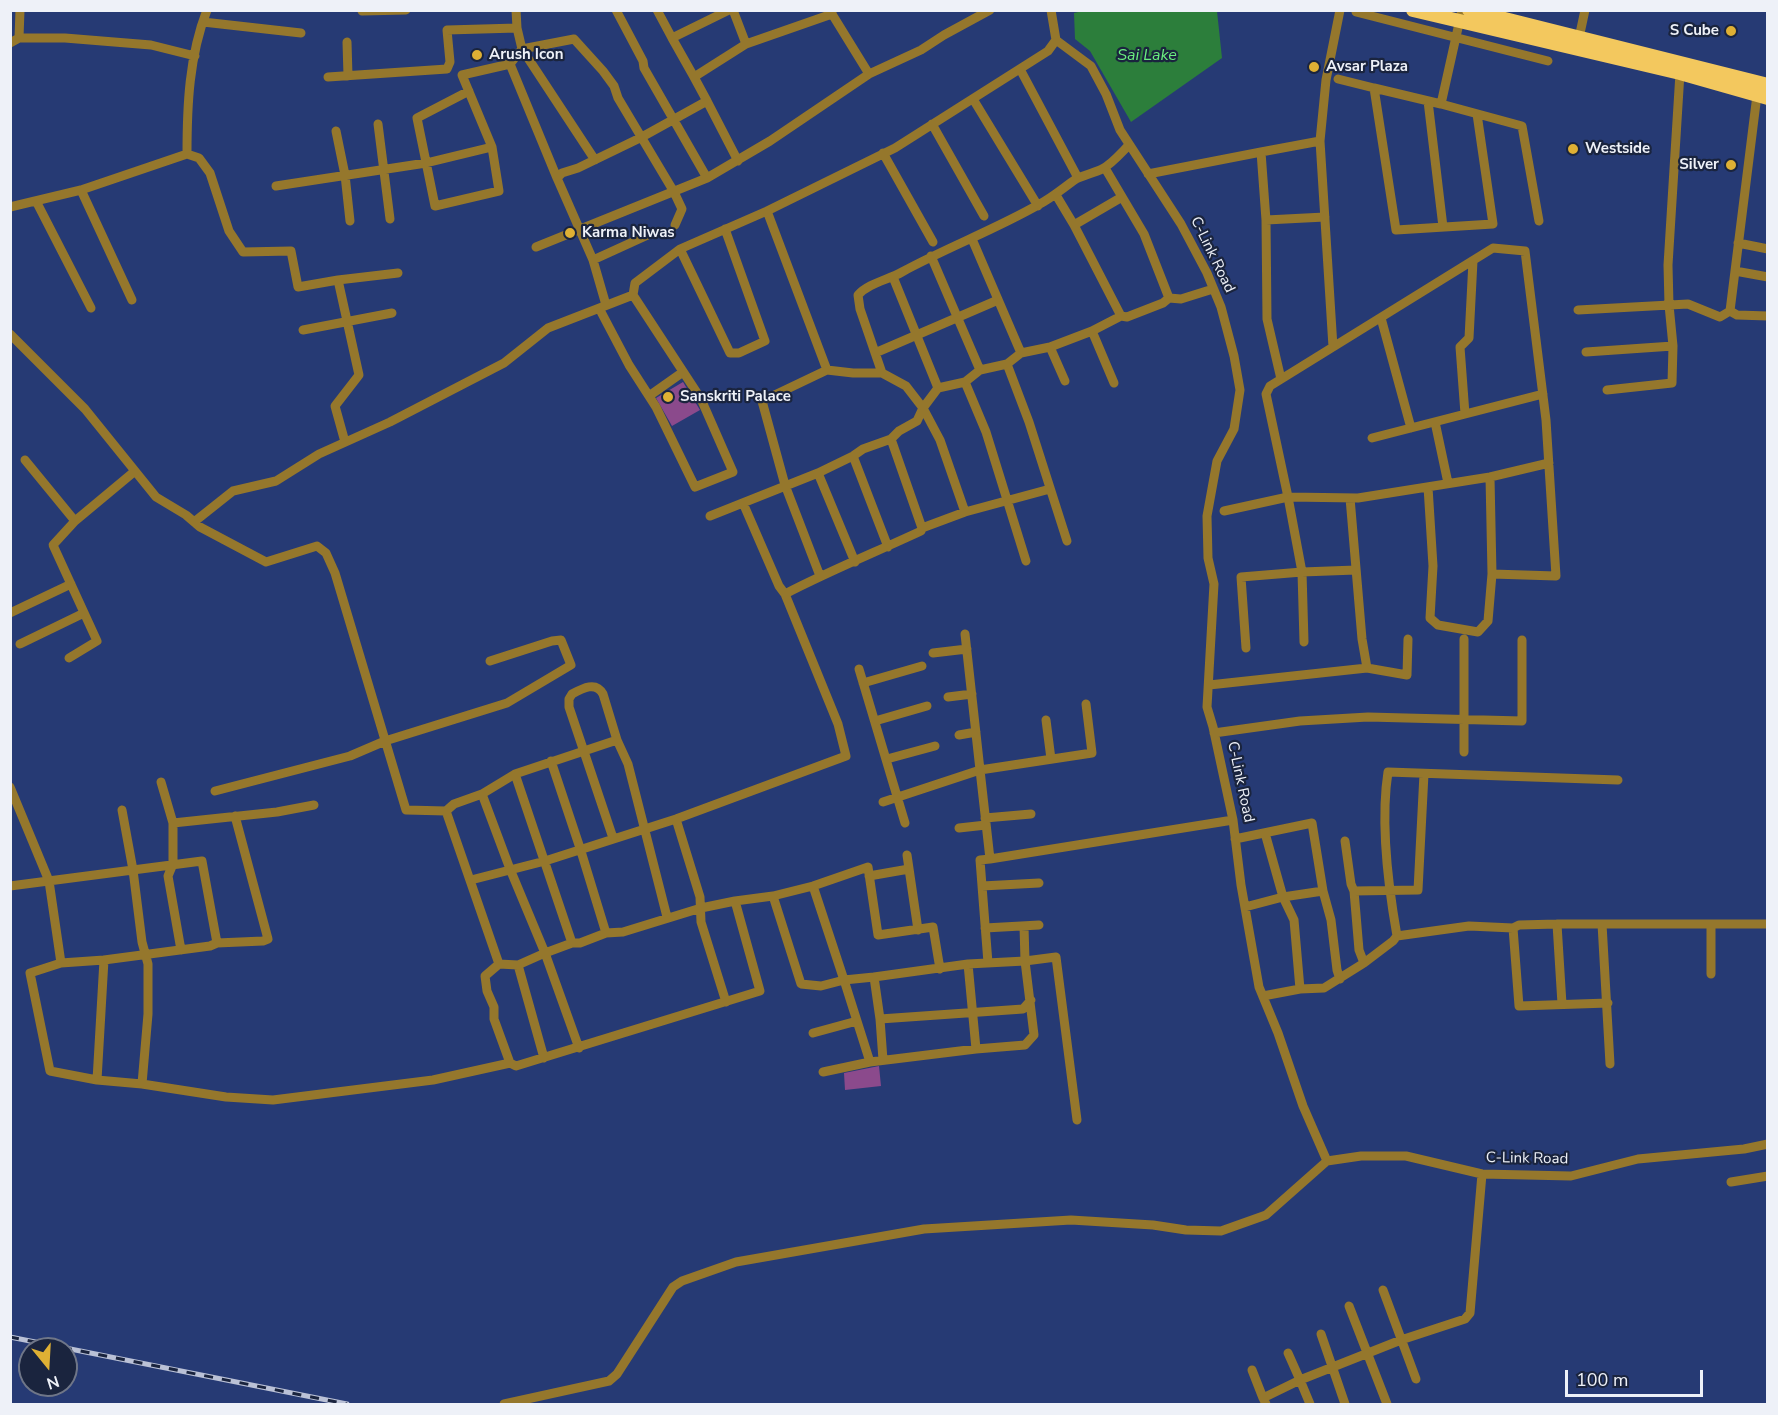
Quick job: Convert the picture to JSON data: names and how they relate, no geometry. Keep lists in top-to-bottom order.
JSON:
{
  "streets": {
    "street": ["C-Link Road"]
  },
  "water": ["Sai Lake"],
  "places": [
    "S Cube",
    "Arush Icon",
    "Avsar Plaza",
    "Westside",
    "Silver",
    "Karma Niwas",
    "Sanskriti Palace"
  ],
  "scale_bar": "100 m",
  "north": "bottom"
}
